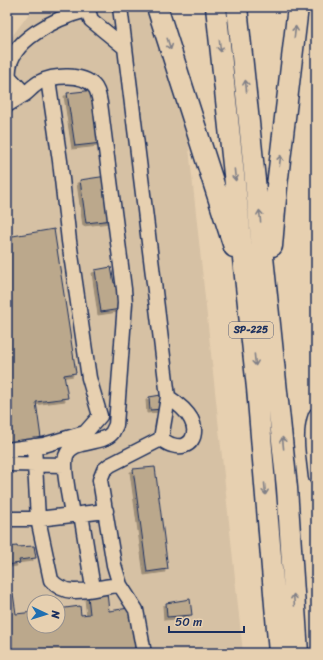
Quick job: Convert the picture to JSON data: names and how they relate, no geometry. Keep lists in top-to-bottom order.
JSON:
{
  "streets": {
    "highway": ["SP-225"]
  },
  "scale_bar": "50 m",
  "north": "right"
}
